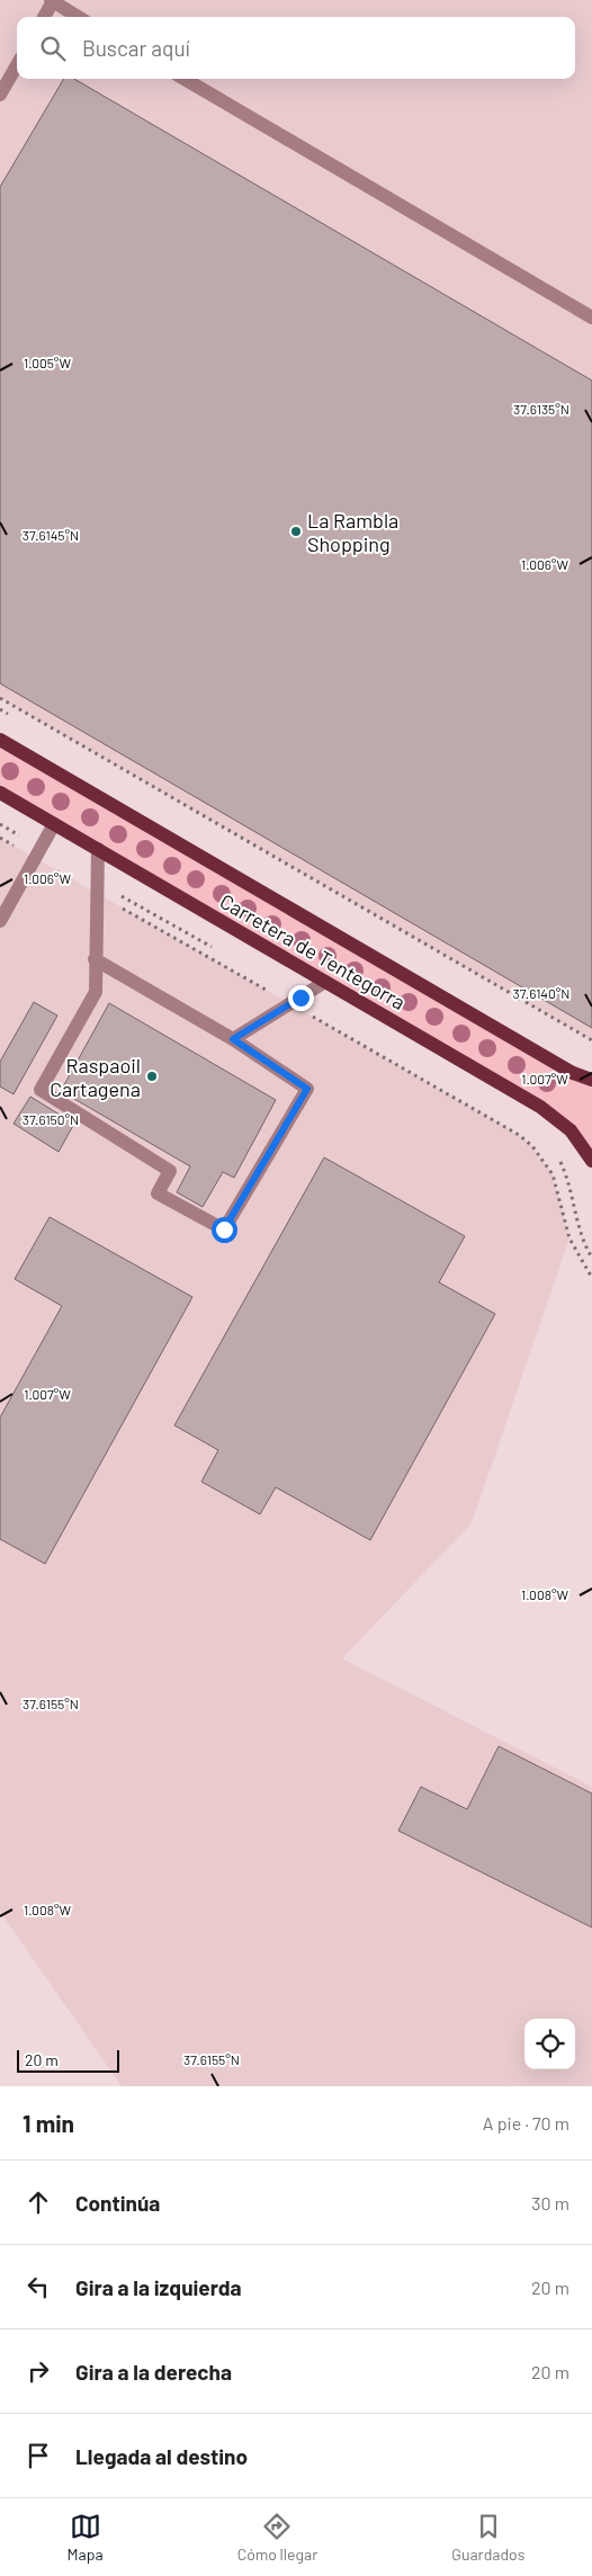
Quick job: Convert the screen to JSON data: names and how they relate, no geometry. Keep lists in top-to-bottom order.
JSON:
{
  "streets": {
    "main road": ["Carretera de Tentegorra"]
  },
  "places": ["La Rambla Shopping", "Raspaoil Cartagena"],
  "scale_bar": "20 m",
  "page": {
    "search": "Buscar aquí",
    "scale": "20 m",
    "heading": ["1 min", "A pie · 70 m"],
    "list": [
      ["Continúa", "30 m"],
      ["Gira a la izquierda", "20 m"],
      ["Gira a la derecha", "20 m"],
      "Llegada al destino"
    ],
    "nav": ["Mapa", "Cómo llegar", "Guardados"]
  },
  "coordinates": [
    "1.005°W",
    "37.6135°N",
    "37.6145°N",
    "1.006°W",
    "37.6140°N",
    "1.007°W",
    "37.6150°N",
    "1.008°W",
    "37.6155°N"
  ]
}
